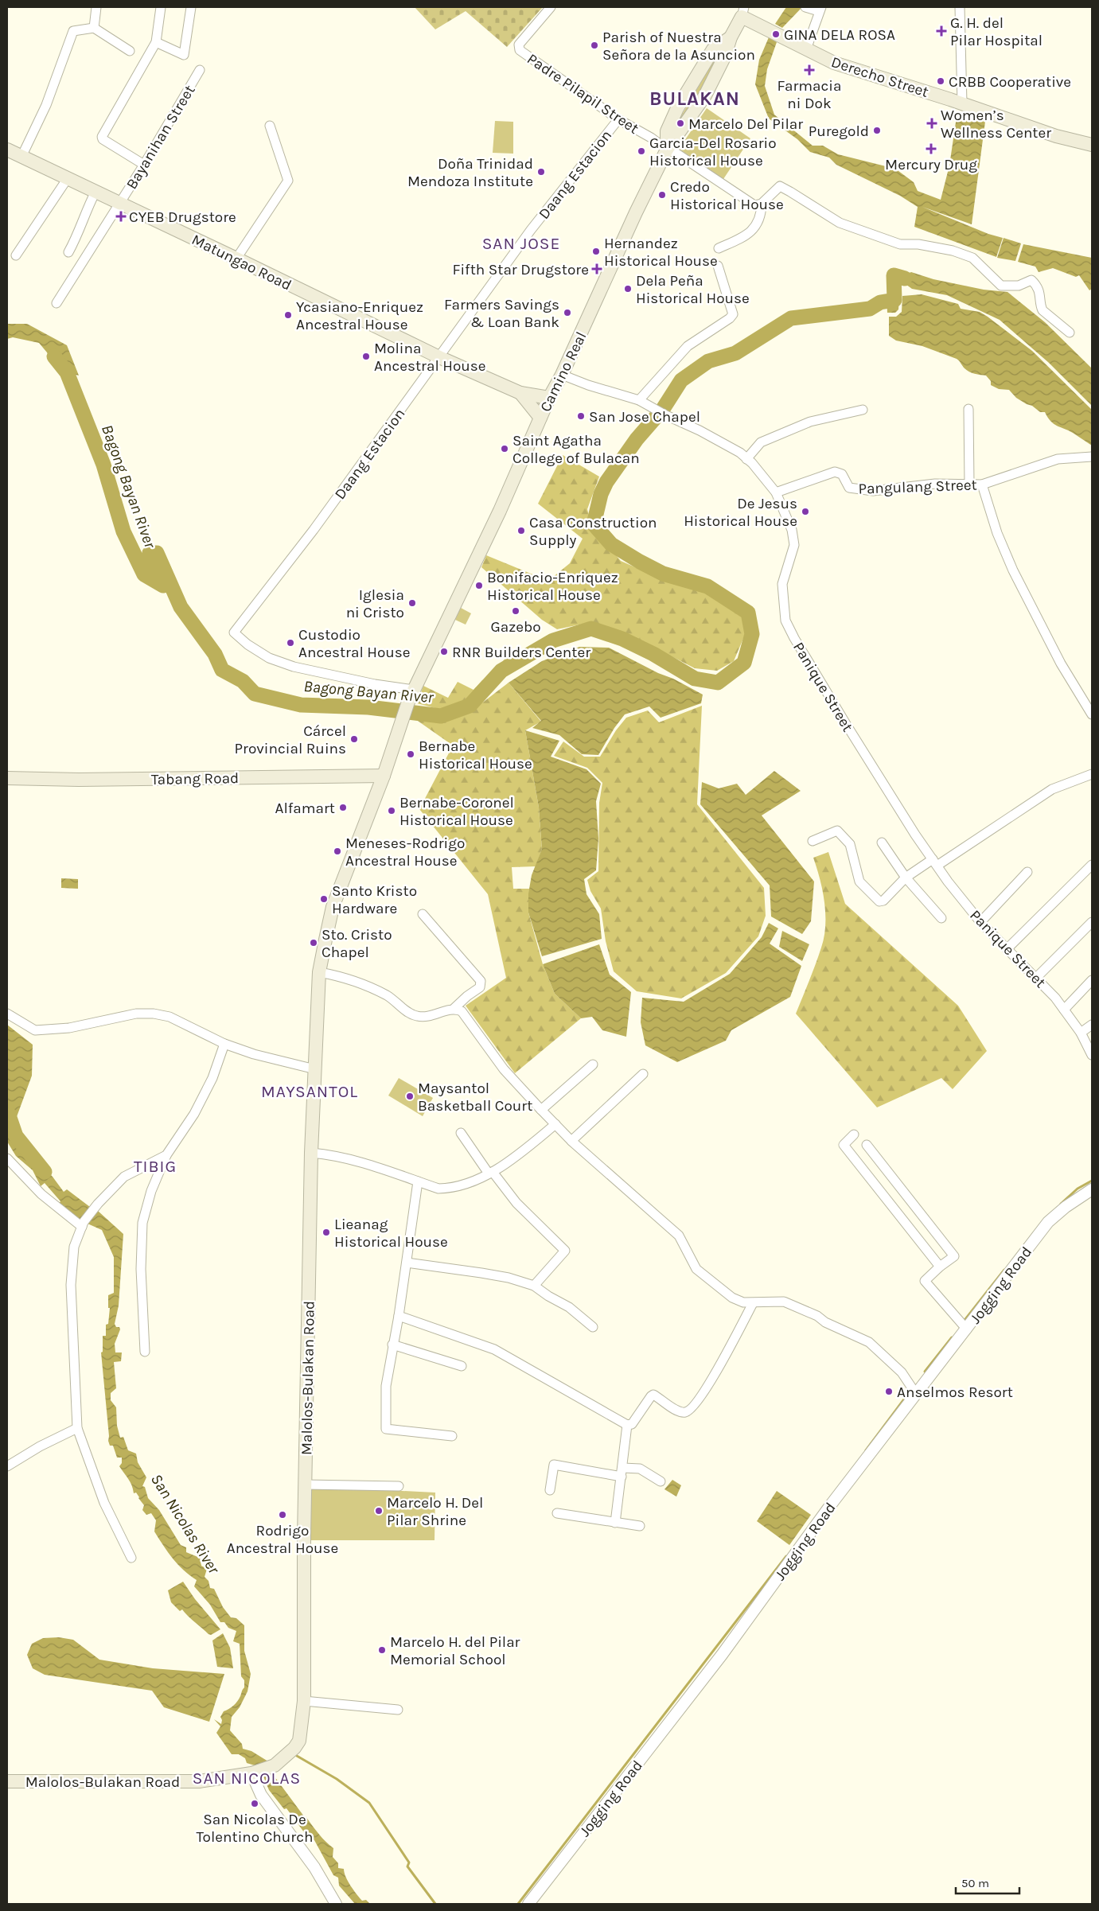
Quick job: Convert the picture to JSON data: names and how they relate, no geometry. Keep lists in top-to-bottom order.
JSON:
{
  "streets": {
    "main road": [
      "Derecho Street",
      "Matungao Road",
      "Camino Real",
      "Tabang Road",
      "Malolos-Bulakan Road"
    ],
    "street": [
      "Padre Pilapil Street",
      "Bayanihan Street",
      "Daang Estacion",
      "Pangulang Street",
      "Panique Street",
      "Jogging Road"
    ]
  },
  "crossings": [
    ["Derecho Street", "Camino Real"],
    ["Padre Pilapil Street", "Daang Estacion"],
    ["Padre Pilapil Street", "Camino Real"],
    ["Bayanihan Street", "Matungao Road"],
    ["Daang Estacion", "Matungao Road"],
    ["Daang Estacion", "Camino Real"],
    ["Matungao Road", "Camino Real"],
    ["Camino Real", "Panique Street"],
    ["Camino Real", "Malolos-Bulakan Road"],
    ["Pangulang Street", "Panique Street"],
    ["Tabang Road", "Malolos-Bulakan Road"]
  ],
  "districts": [
    "BULAKAN",
    "SAN JOSE",
    "MAYSANTOL",
    "TIBIG",
    "SAN NICOLAS"
  ],
  "water": ["Bagong Bayan River", "San Nicolas River"],
  "places": {
    "health": [
      "G. H. del Pilar Hospital",
      "Farmacia ni Dok",
      "Women’s Wellness Center",
      "Mercury Drug",
      "CYEB Drugstore",
      "Fifth Star Drugstore"
    ],
    "other": [
      "GINA DELA ROSA",
      "Parish of Nuestra Señora de la Asuncion",
      "CRBB Cooperative",
      "Marcelo Del Pilar",
      "Puregold",
      "Garcia-Del Rosario Historical House",
      "Doña Trinidad Mendoza Institute",
      "Credo Historical House",
      "Hernandez Historical House",
      "Dela Peña Historical House",
      "Farmers Savings & Loan Bank",
      "Ycasiano-Enriquez Ancestral House",
      "Molina Ancestral House",
      "San Jose Chapel",
      "Saint Agatha College of Bulacan",
      "De Jesus Historical House",
      "Casa Construction Supply",
      "Bonifacio-Enriquez Historical House",
      "Iglesia ni Cristo",
      "Gazebo",
      "Custodio Ancestral House",
      "RNR Builders Center",
      "Cárcel Provincial Ruins",
      "Bernabe Historical House",
      "Alfamart",
      "Bernabe-Coronel Historical House",
      "Meneses-Rodrigo Ancestral House",
      "Santo Kristo Hardware",
      "Sto. Cristo Chapel",
      "Maysantol Basketball Court",
      "Lieanag Historical House",
      "Anselmos Resort",
      "Marcelo H. Del Pilar Shrine",
      "Rodrigo Ancestral House",
      "Marcelo H. del Pilar Memorial School",
      "San Nicolas De Tolentino Church"
    ]
  },
  "scale_bar": "50 m"
}
